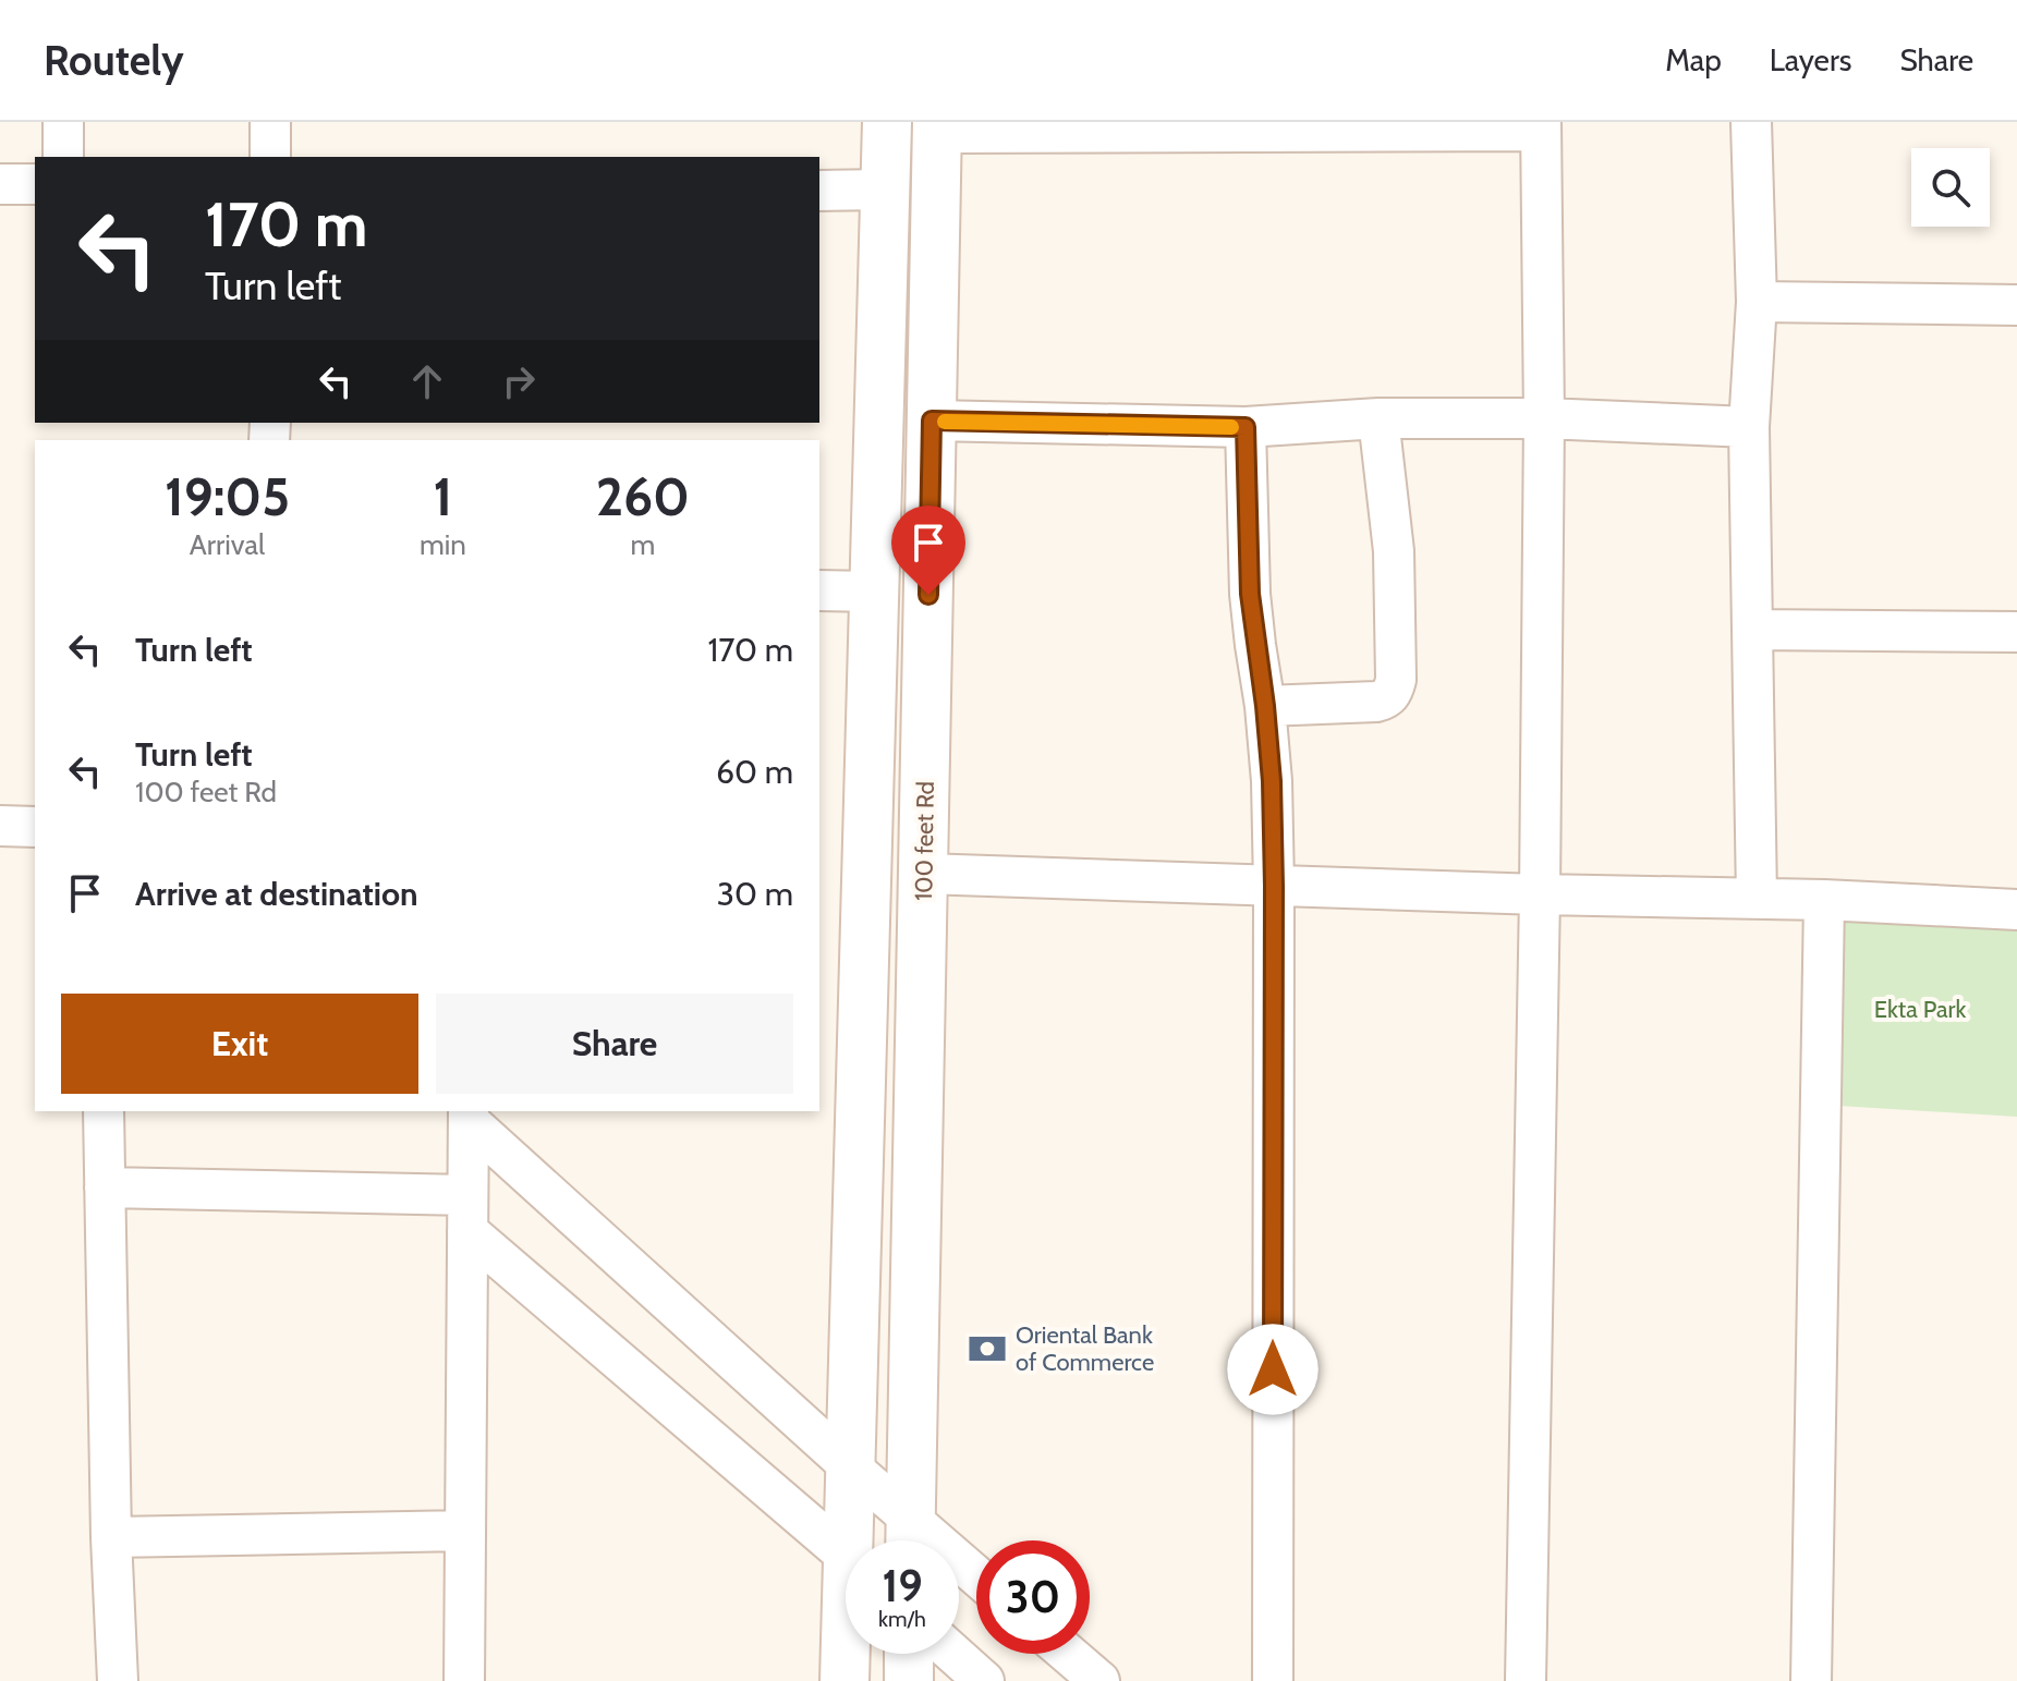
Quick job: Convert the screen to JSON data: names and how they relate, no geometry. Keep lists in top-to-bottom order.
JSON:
{
  "streets": {
    "main road": ["100 feet Rd"]
  },
  "parks": ["Ekta Park"],
  "places": {
    "bank": ["Oriental Bank of Commerce"]
  },
  "page": {
    "header": "Routely",
    "nav": ["Map", "Layers", "Share"],
    "turn": ["170 m", "Turn left"],
    "eta": [
      "19:05",
      "Arrival",
      "1",
      "min",
      "260",
      "m"
    ],
    "list": [
      {
        "name": "Turn left",
        "value": "170 m"
      },
      {
        "name": "Turn left",
        "note": "100 feet Rd",
        "value": "60 m"
      },
      {
        "name": "Arrive at destination",
        "value": "30 m"
      }
    ],
    "buttons": ["Exit", "Share"],
    "speed": "19 km/h",
    "limit": "30"
  }
}
